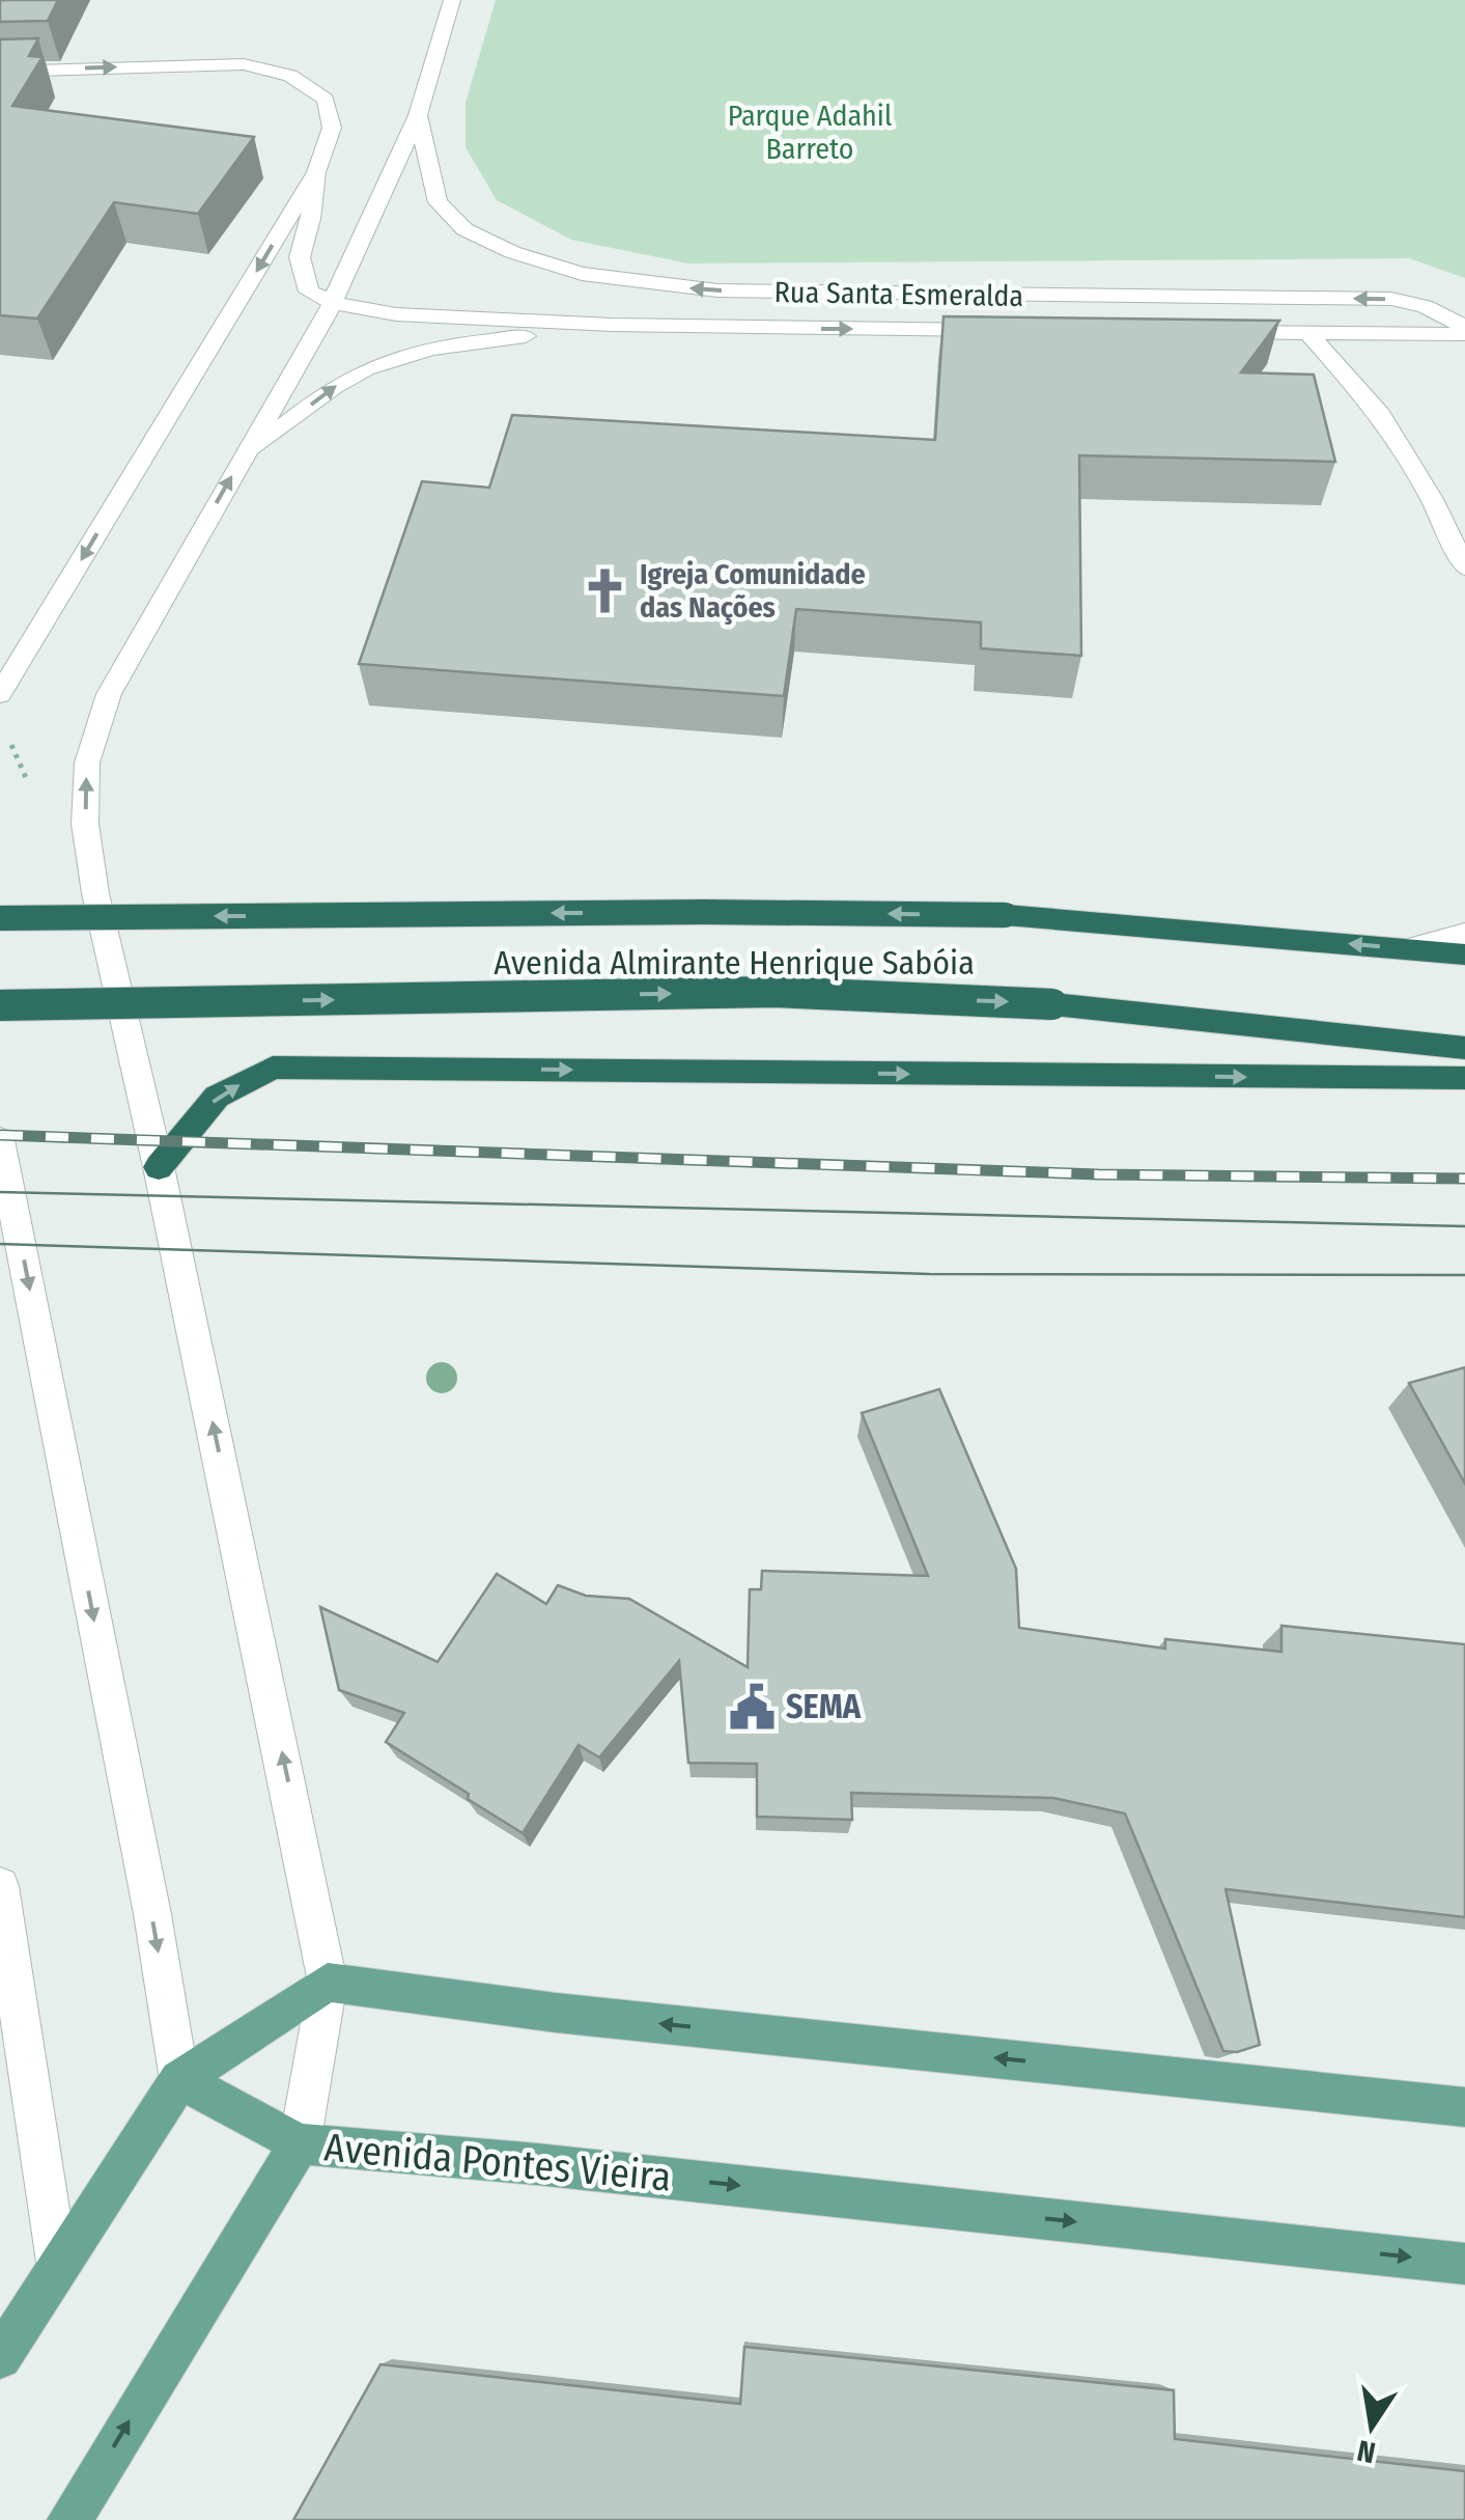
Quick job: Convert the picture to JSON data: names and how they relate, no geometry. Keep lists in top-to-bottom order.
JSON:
{
  "streets": {
    "highway": ["Avenida Almirante Henrique Sabóia"],
    "main road": ["Avenida Pontes Vieira"],
    "street": ["Rua Santa Esmeralda"]
  },
  "parks": ["Parque Adahil Barreto"],
  "places": {
    "church": ["Igreja Comunidade das Nações"],
    "public building": ["SEMA"]
  },
  "north": "bottom"
}
